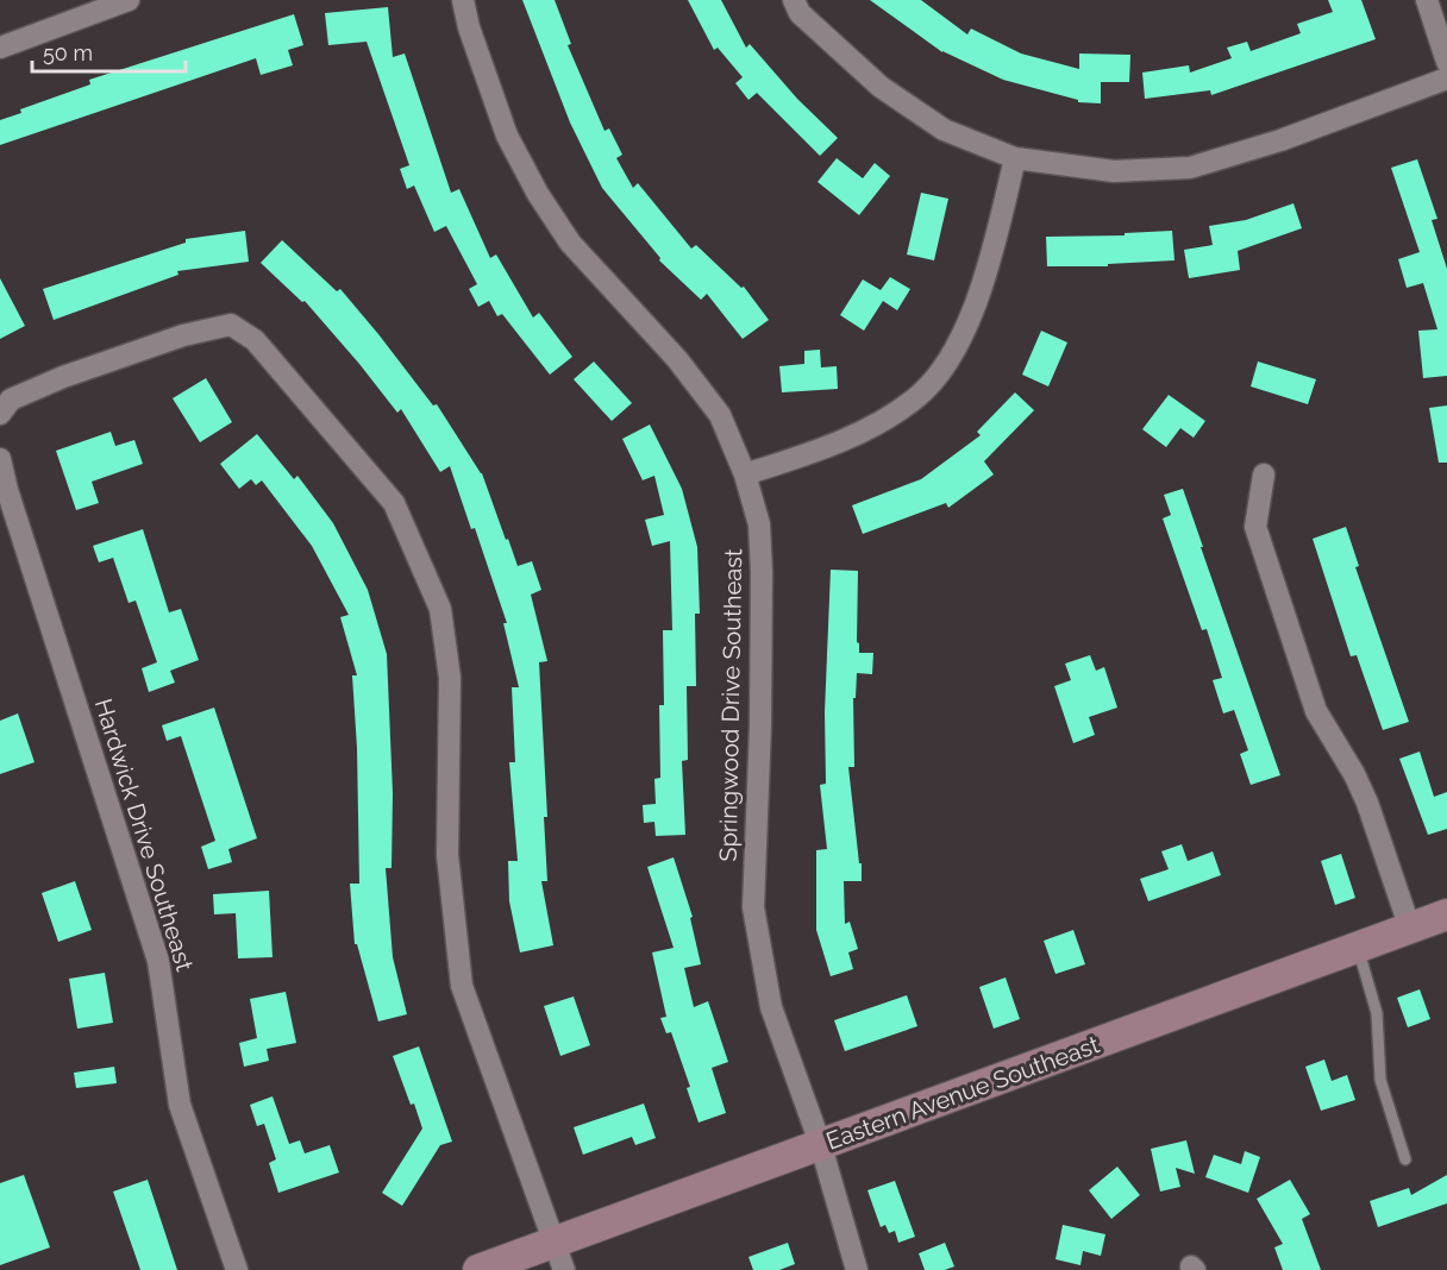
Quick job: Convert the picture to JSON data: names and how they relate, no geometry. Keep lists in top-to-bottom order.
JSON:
{
  "streets": {
    "street": ["Springwood Drive Southeast", "Hardwick Drive Southeast", "Eastern Avenue Southeast"]
  },
  "crossings": [
    ["Springwood Drive Southeast", "Eastern Avenue Southeast"]
  ],
  "scale_bar": "50 m"
}
